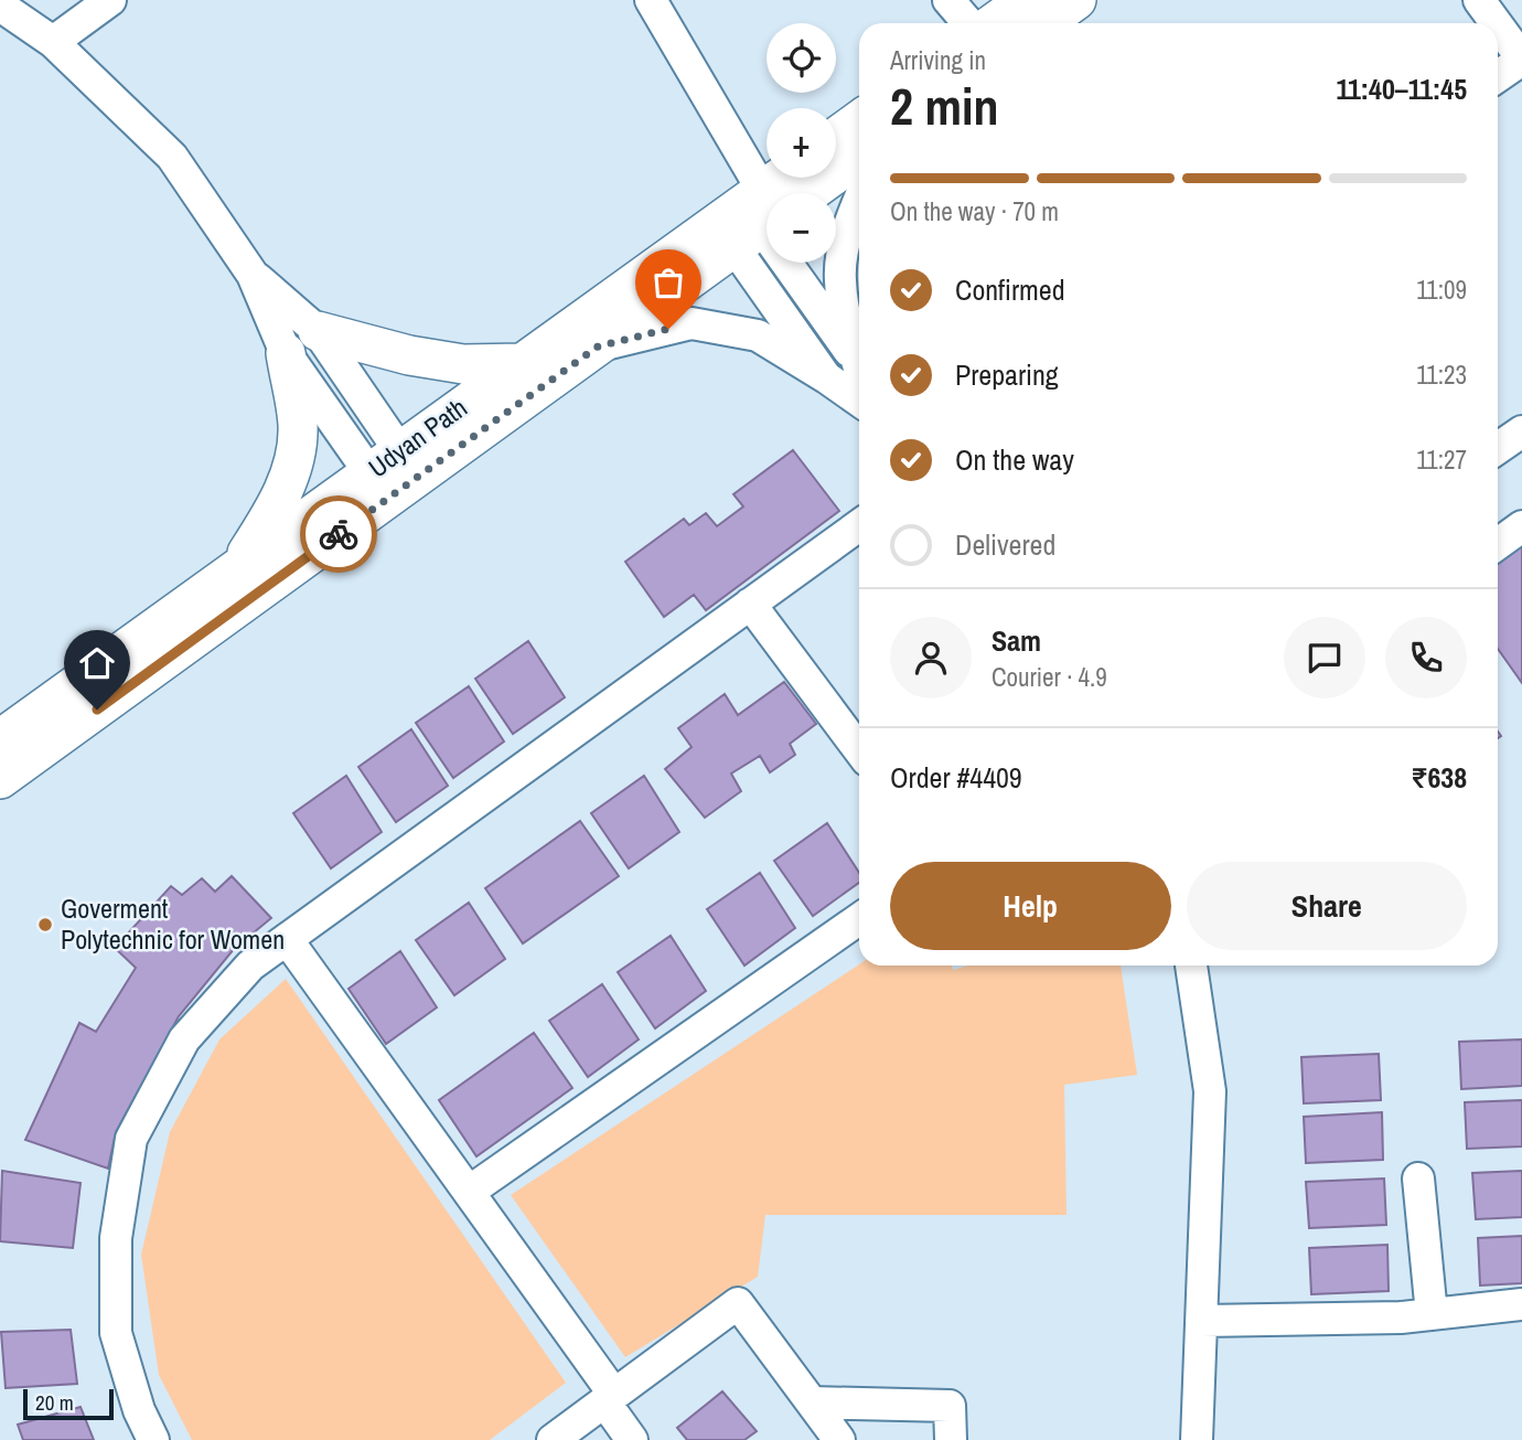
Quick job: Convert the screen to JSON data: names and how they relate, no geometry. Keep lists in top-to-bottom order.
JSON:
{
  "streets": {
    "main road": ["Udyan Path"]
  },
  "places": ["Goverment Polytechnic for Women"],
  "scale_bar": "20 m",
  "page": {
    "map_buttons": ["+", "−"],
    "heading": ["2 min", "Arriving in", "11:40–11:45"],
    "panel": [
      "Sam",
      "Courier · 4.9",
      "Order #4409",
      "₹638"
    ],
    "bar": "On the way · 70 m",
    "list": [
      ["Confirmed", "11:09"],
      ["Preparing", "11:23"],
      ["On the way", "11:27"],
      "Delivered"
    ],
    "buttons": ["Help", "Share"],
    "scale": "20 m"
  }
}
